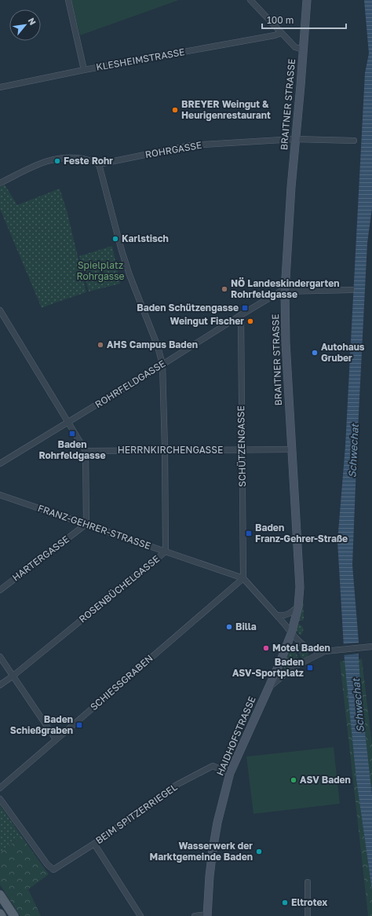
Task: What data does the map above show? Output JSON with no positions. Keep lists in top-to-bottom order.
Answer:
{
  "streets": {
    "main road": ["BRAITNER STRASSE", "HAIDHOFSTRASSE"],
    "street": [
      "KLESHEIMSTRASSE",
      "ROHRGASSE",
      "ROHRFELDGASSE",
      "SCHÜTZENGASSE",
      "HERRNKIRCHENGASSE",
      "FRANZ-GEHRER-STRASSE",
      "HARTERGASSE",
      "ROSENBÜCHELGASSE",
      "SCHIESSGRABEN",
      "BEIM SPITZERRIEGEL"
    ]
  },
  "crossings": [
    ["BRAITNER STRASSE", "ROHRGASSE"],
    ["BRAITNER STRASSE", "ROHRFELDGASSE"],
    ["BRAITNER STRASSE", "HERRNKIRCHENGASSE"],
    ["BRAITNER STRASSE", "HAIDHOFSTRASSE"],
    ["ROHRGASSE", "ROSENBÜCHELGASSE"],
    ["ROHRFELDGASSE", "SCHÜTZENGASSE"],
    ["ROHRFELDGASSE", "ROSENBÜCHELGASSE"],
    ["SCHÜTZENGASSE", "HERRNKIRCHENGASSE"],
    ["SCHÜTZENGASSE", "FRANZ-GEHRER-STRASSE"],
    ["SCHÜTZENGASSE", "SCHIESSGRABEN"],
    ["HERRNKIRCHENGASSE", "ROSENBÜCHELGASSE"],
    ["FRANZ-GEHRER-STRASSE", "HARTERGASSE"],
    ["FRANZ-GEHRER-STRASSE", "ROSENBÜCHELGASSE"],
    ["FRANZ-GEHRER-STRASSE", "SCHIESSGRABEN"],
    ["HAIDHOFSTRASSE", "BEIM SPITZERRIEGEL"]
  ],
  "water": ["Schwechat"],
  "parks": ["Spielplatz Rohrgasse"],
  "places": {
    "other": [
      "BREYER Weingut & Heurigenrestaurant",
      "Feste Rohr",
      "Karlstisch",
      "NÖ Landeskindergarten Rohrfeldgasse",
      "Weingut Fischer",
      "AHS Campus Baden",
      "Autohaus Gruber",
      "Billa",
      "Motel Baden",
      "ASV Baden",
      "Wasserwerk der Marktgemeinde Baden",
      "Eltrotex"
    ],
    "transit": [
      "Baden Schützengasse",
      "Baden Rohrfeldgasse",
      "Baden Franz-Gehrer-Straße",
      "Baden ASV-Sportplatz",
      "Baden Schießgraben"
    ]
  },
  "scale_bar": "100 m",
  "north": "top right"
}
